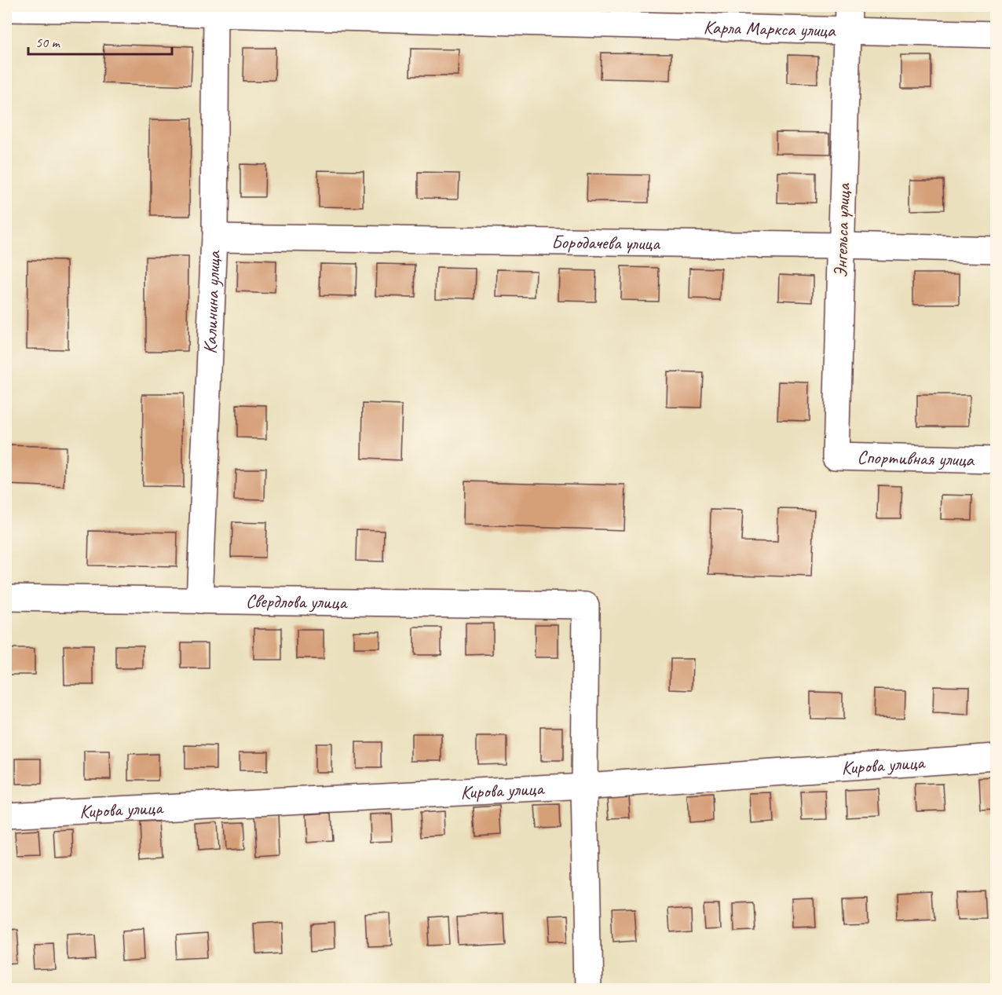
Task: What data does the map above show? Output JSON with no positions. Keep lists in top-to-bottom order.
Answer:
{
  "streets": {
    "street": [
      "Карла Маркса улица",
      "Энгельса улица",
      "Бородачева улица",
      "Калинина улица",
      "Спортивная улица",
      "Свердлова улица",
      "Кирова улица"
    ]
  },
  "crossings": [
    ["Карла Маркса улица", "Энгельса улица"],
    ["Карла Маркса улица", "Калинина улица"],
    ["Энгельса улица", "Бородачева улица"],
    ["Энгельса улица", "Спортивная улица"],
    ["Бородачева улица", "Калинина улица"],
    ["Калинина улица", "Свердлова улица"],
    ["Свердлова улица", "Кирова улица"]
  ],
  "scale_bar": "50 m"
}
